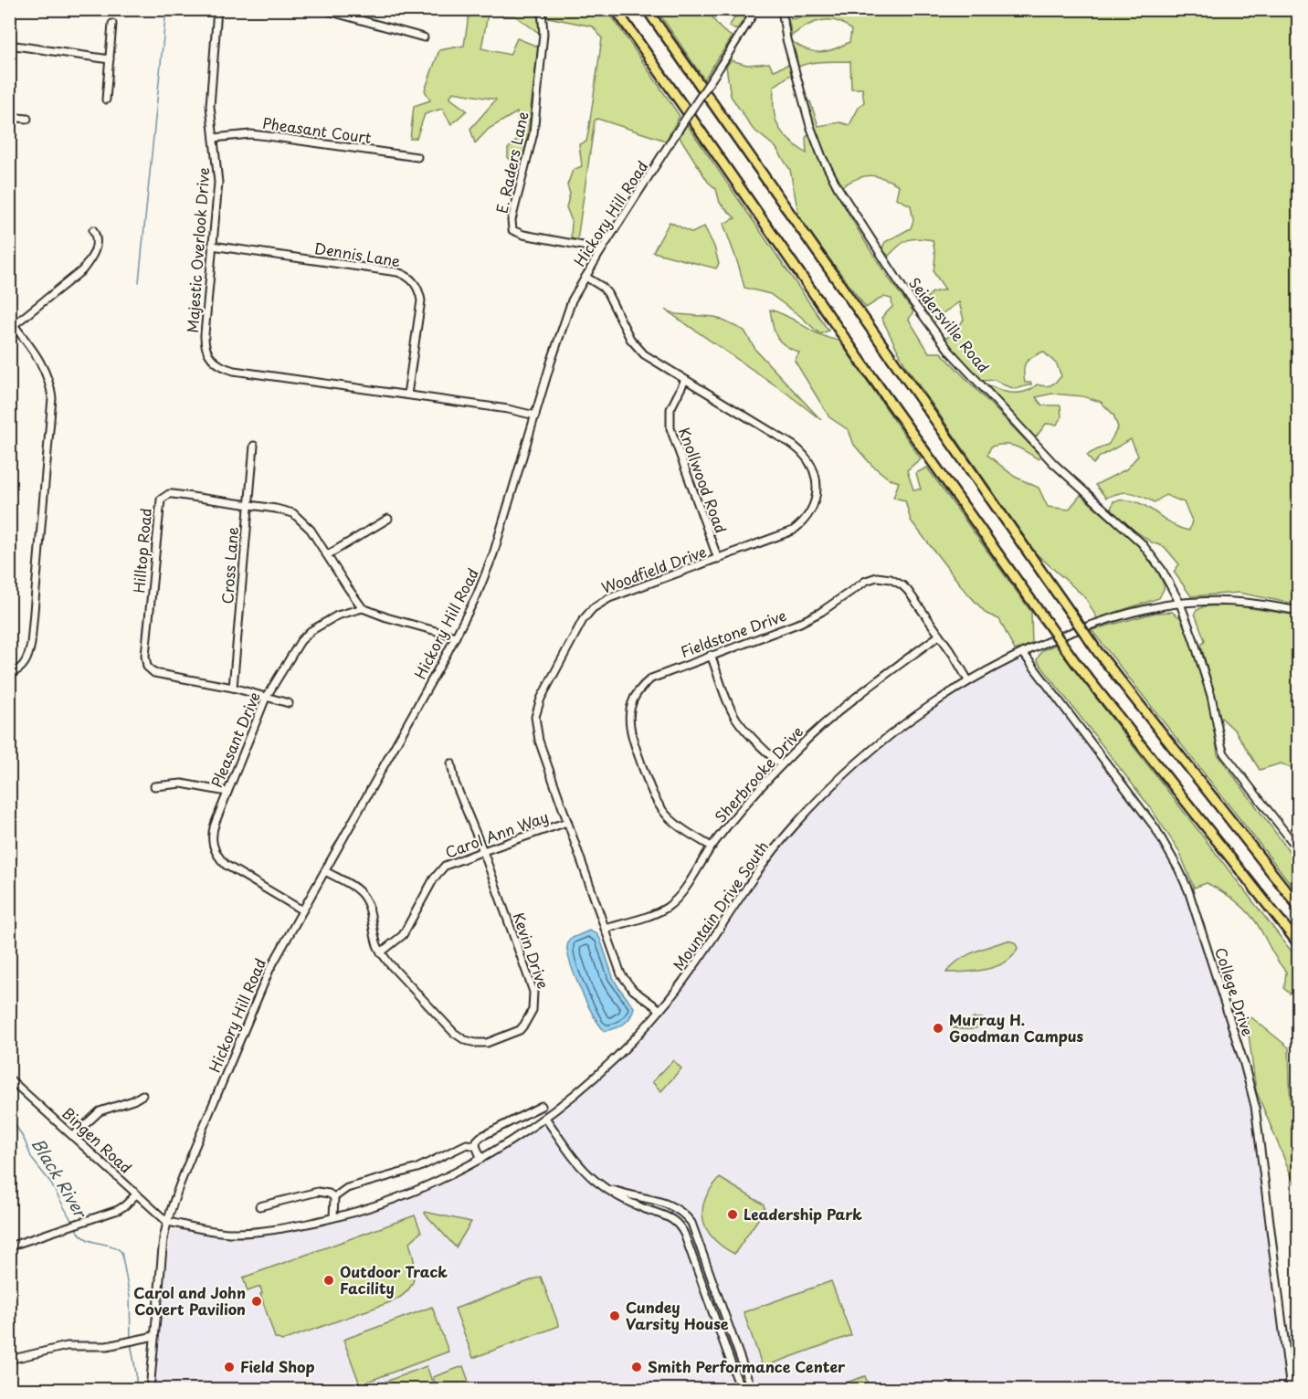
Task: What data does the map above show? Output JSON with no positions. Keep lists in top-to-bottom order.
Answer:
{
  "streets": {
    "street": [
      "Pheasant Court",
      "E. Raders Lane",
      "Hickory Hill Road",
      "Majestic Overlook Drive",
      "Dennis Lane",
      "Seidersville Road",
      "Knollwood Road",
      "Hilltop Road",
      "Cross Lane",
      "Woodfield Drive",
      "Fieldstone Drive",
      "Pleasant Drive",
      "Sherbrooke Drive",
      "Carol Ann Way",
      "Mountain Drive South",
      "Kevin Drive",
      "College Drive",
      "Bingen Road"
    ]
  },
  "crossings": [
    ["Pheasant Court", "Majestic Overlook Drive"],
    ["E. Raders Lane", "Hickory Hill Road"],
    ["Hickory Hill Road", "Majestic Overlook Drive"],
    ["Hickory Hill Road", "Woodfield Drive"],
    ["Hickory Hill Road", "Pleasant Drive"],
    ["Hickory Hill Road", "Mountain Drive South"],
    ["Hickory Hill Road", "Kevin Drive"],
    ["Hickory Hill Road", "Bingen Road"],
    ["Majestic Overlook Drive", "Dennis Lane"],
    ["Seidersville Road", "Mountain Drive South"],
    ["Knollwood Road", "Woodfield Drive"],
    ["Hilltop Road", "Cross Lane"],
    ["Hilltop Road", "Pleasant Drive"],
    ["Woodfield Drive", "Sherbrooke Drive"],
    ["Woodfield Drive", "Carol Ann Way"],
    ["Woodfield Drive", "Mountain Drive South"],
    ["Fieldstone Drive", "Sherbrooke Drive"],
    ["Fieldstone Drive", "Mountain Drive South"],
    ["Carol Ann Way", "Kevin Drive"],
    ["Mountain Drive South", "College Drive"],
    ["Mountain Drive South", "Bingen Road"]
  ],
  "water": ["Black River"],
  "places": [
    "Murray H. Goodman Campus",
    "Leadership Park",
    "Outdoor Track Facility",
    "Carol and John Covert Pavilion",
    "Cundey Varsity House",
    "Field Shop",
    "Smith Performance Center"
  ]
}
